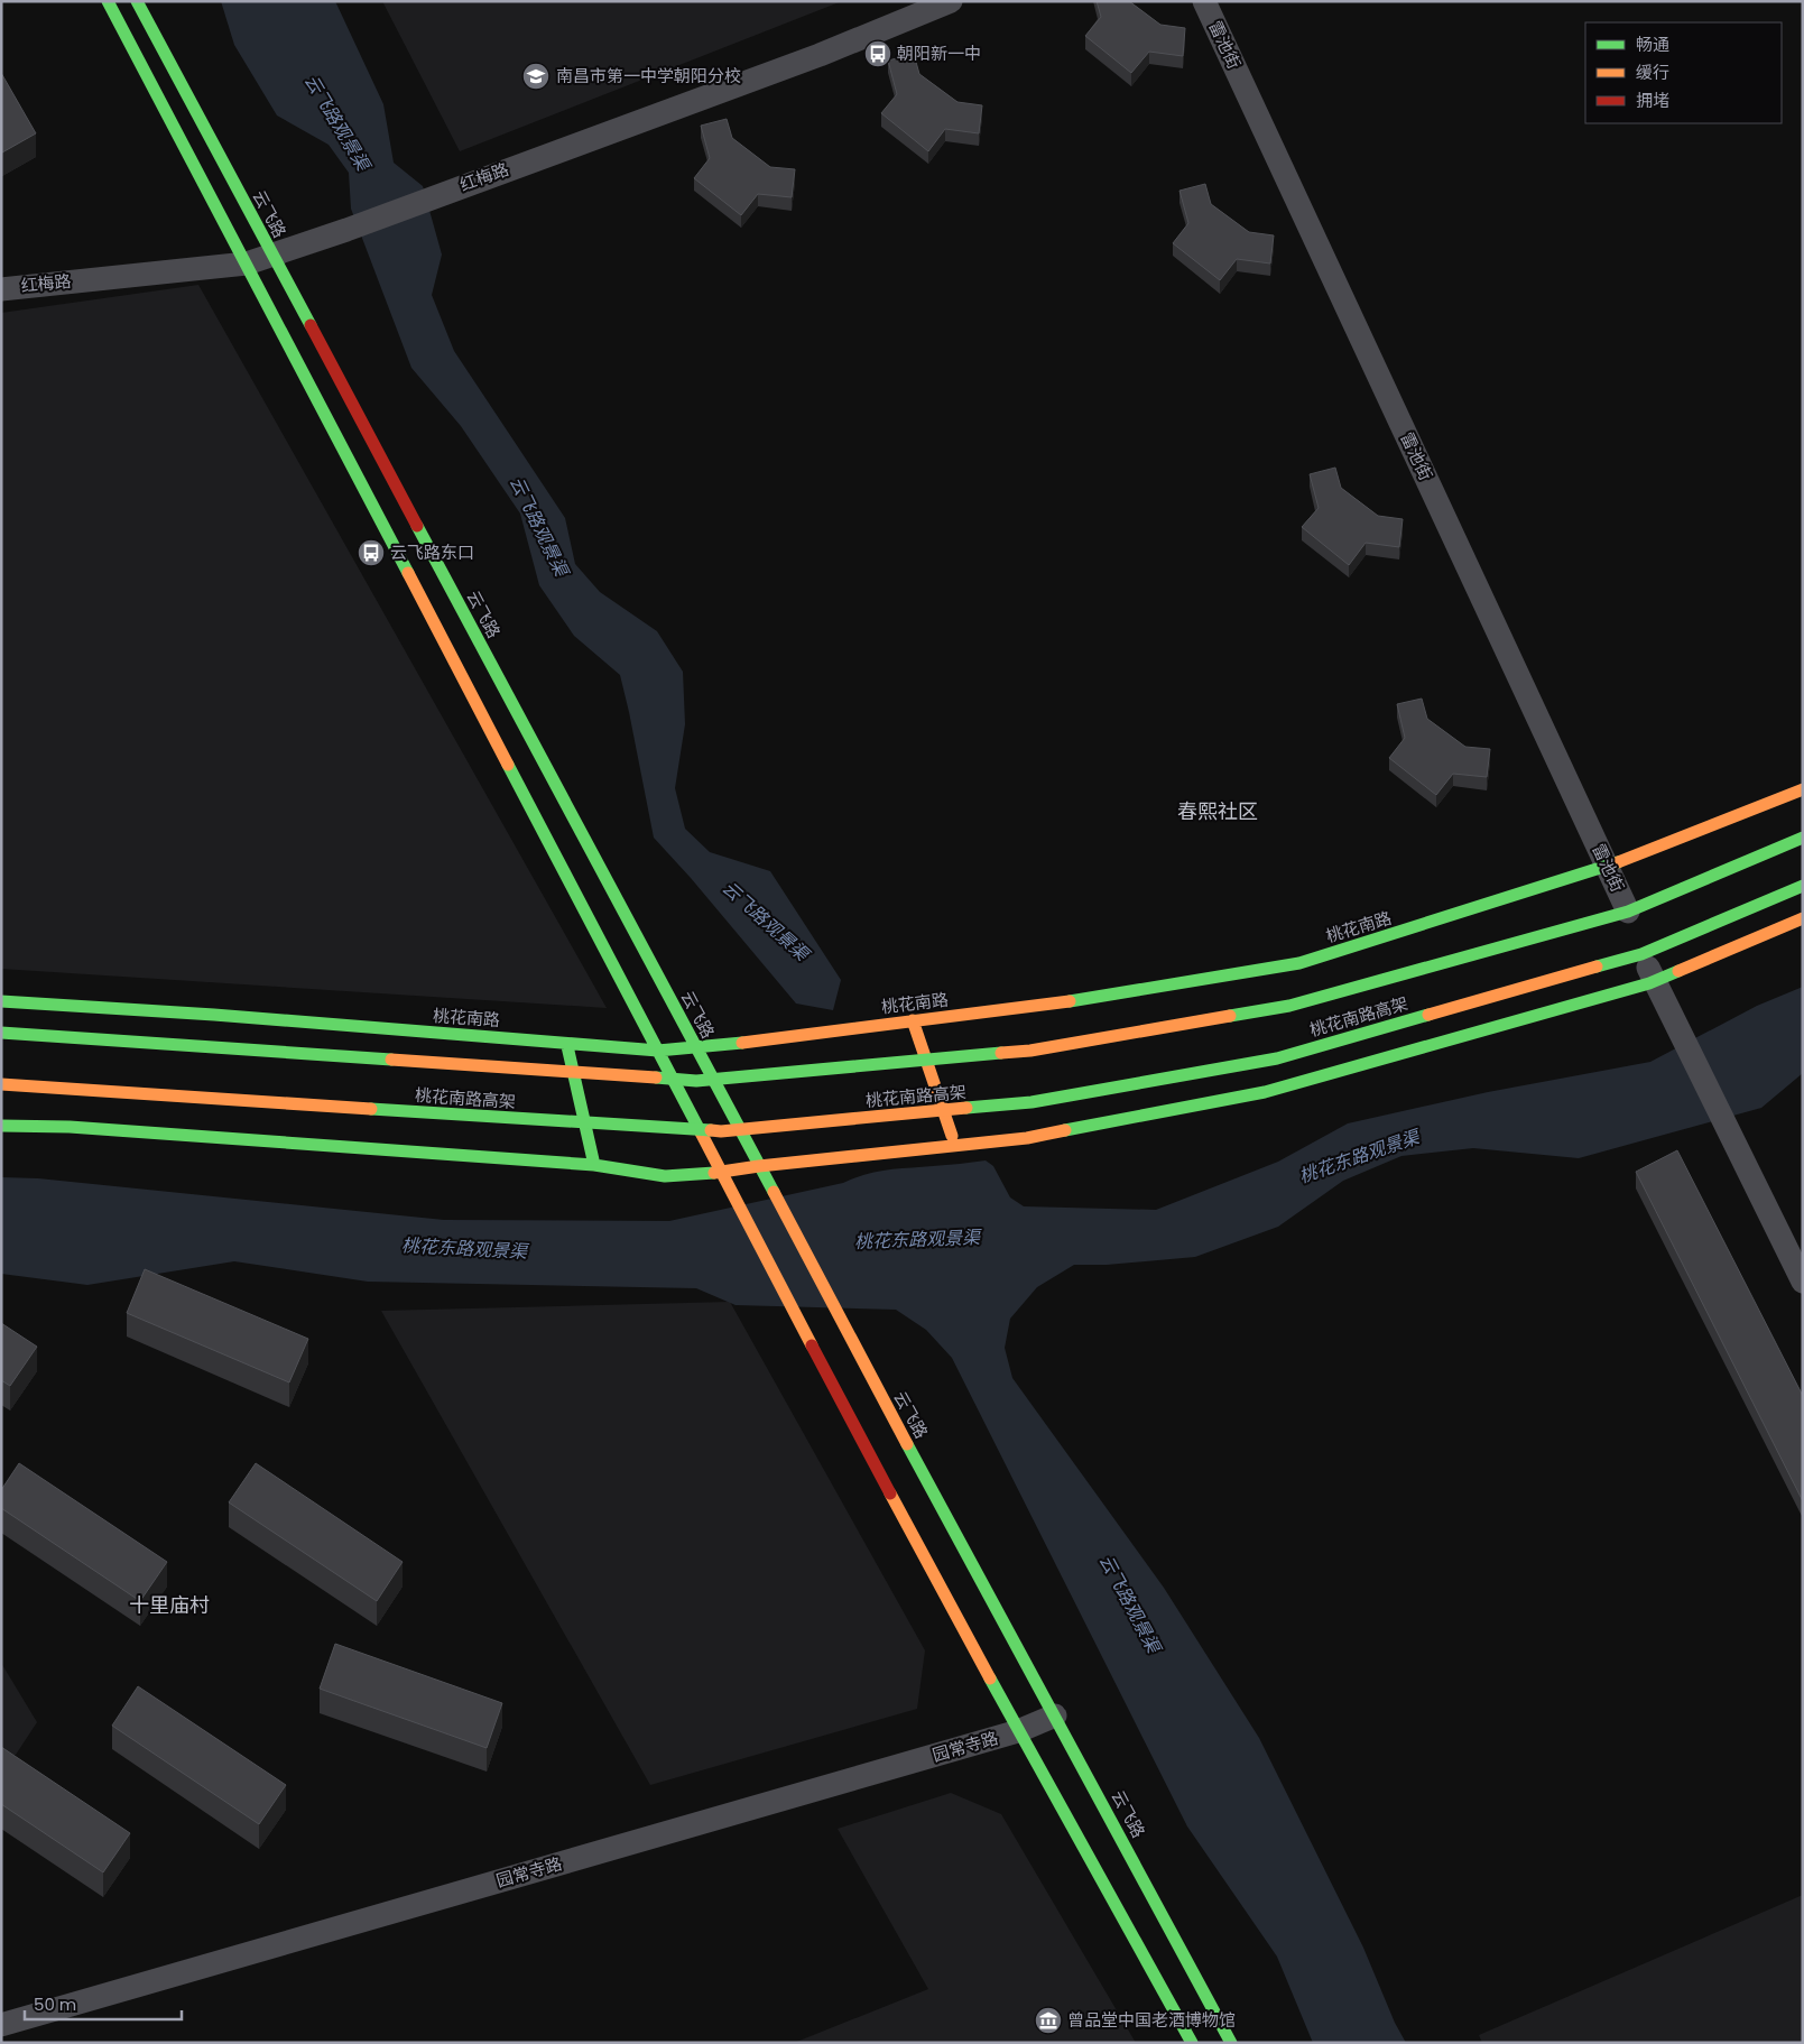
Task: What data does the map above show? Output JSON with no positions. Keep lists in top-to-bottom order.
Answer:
{
  "streets": {
    "main road": ["云飞路", "桃花南路", "桃花南路高架"],
    "street": ["雷池街", "红梅路", "园常寺路"]
  },
  "crossings": [
    ["雷池街", "桃花南路"],
    ["雷池街", "桃花南路高架"],
    ["红梅路", "云飞路"],
    ["云飞路", "桃花南路"],
    ["云飞路", "园常寺路"]
  ],
  "districts": ["春熙社区", "十里庙村"],
  "water": ["云飞路观景渠", "桃花东路观景渠"],
  "places": {
    "bus stop": ["朝阳新一中", "云飞路东口"],
    "school or university": ["南昌市第一中学朝阳分校"],
    "museum": ["曾品堂中国老酒博物馆"]
  },
  "legend": ["畅通", "缓行", "拥堵"],
  "scale_bar": "50 m"
}
